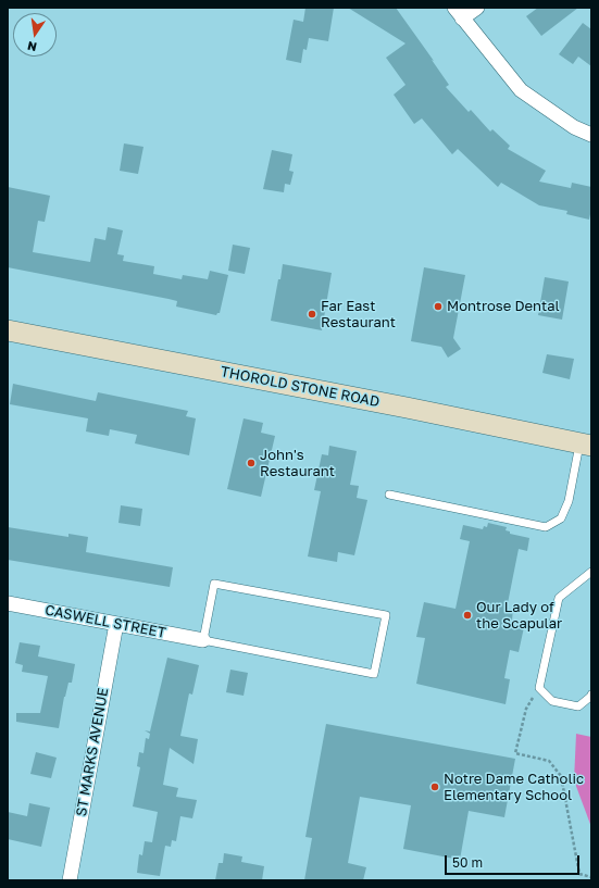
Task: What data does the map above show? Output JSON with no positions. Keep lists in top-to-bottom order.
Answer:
{
  "streets": {
    "main road": ["THOROLD STONE ROAD"],
    "street": ["CASWELL STREET", "ST MARKS AVENUE"]
  },
  "crossings": [
    ["CASWELL STREET", "ST MARKS AVENUE"]
  ],
  "places": [
    "Montrose Dental",
    "Far East Restaurant",
    "John's Restaurant",
    "Our Lady of the Scapular",
    "Notre Dame Catholic Elementary School"
  ],
  "scale_bar": "50 m",
  "north": "bottom"
}
